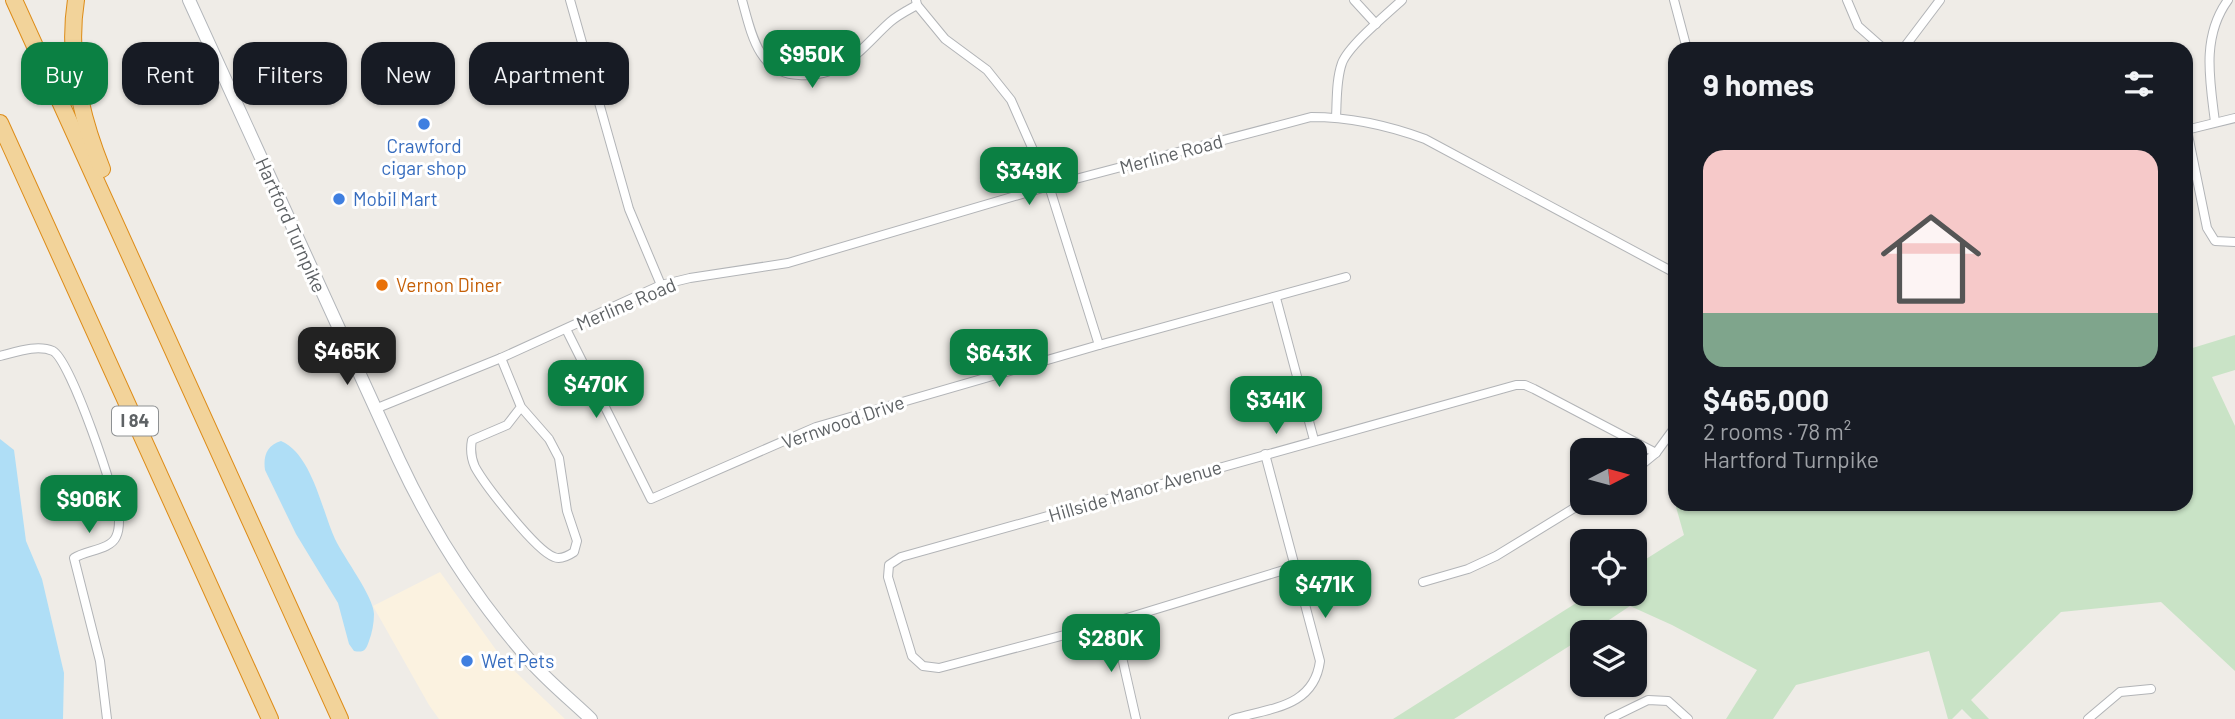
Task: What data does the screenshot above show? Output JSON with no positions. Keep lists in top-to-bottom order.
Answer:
{
  "streets": {
    "highway": ["I 84"],
    "main road": ["Hartford Turnpike"],
    "street": ["Merline Road", "Vernwood Drive", "Hillside Manor Avenue"]
  },
  "crossings": [
    ["Merline Road", "Hartford Turnpike"],
    ["Merline Road", "Vernwood Drive"]
  ],
  "places": [
    "Crawford cigar shop",
    "Mobil Mart",
    "Vernon Diner",
    "Wet Pets"
  ],
  "north": "right",
  "page": {
    "price": [
      "$950K",
      "$349K",
      "$465K",
      "$643K",
      "$470K",
      "$341K",
      "$906K",
      "$471K",
      "$280K"
    ],
    "chip": [
      "Buy",
      "Rent",
      "Filters",
      "New",
      "Apartment"
    ],
    "heading": "9 homes",
    "list": [
      {
        "name": "$465,000",
        "note": "2 rooms · 78 m² · Hartford Turnpike"
      }
    ]
  }
}
